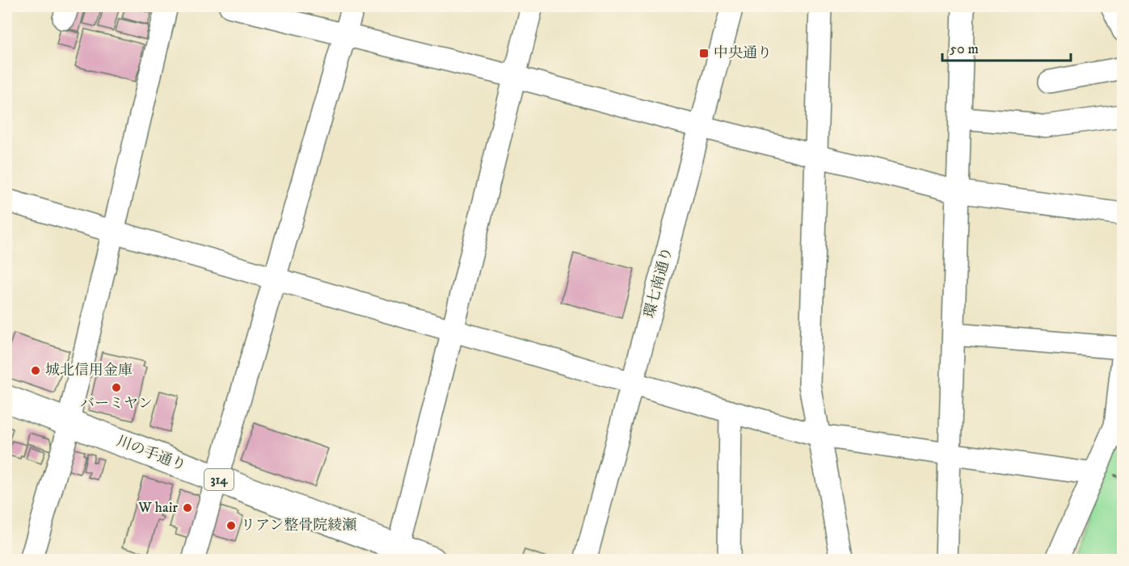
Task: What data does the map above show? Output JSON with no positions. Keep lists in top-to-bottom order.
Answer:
{
  "streets": {
    "main road": ["川の手通り", "314"],
    "street": ["環七南通り"]
  },
  "places": {
    "transit": ["中央通り"],
    "other": [
      "城北信用金庫",
      "バーミヤン",
      "W hair",
      "リアン整骨院綾瀬"
    ]
  },
  "scale_bar": "50 m"
}
